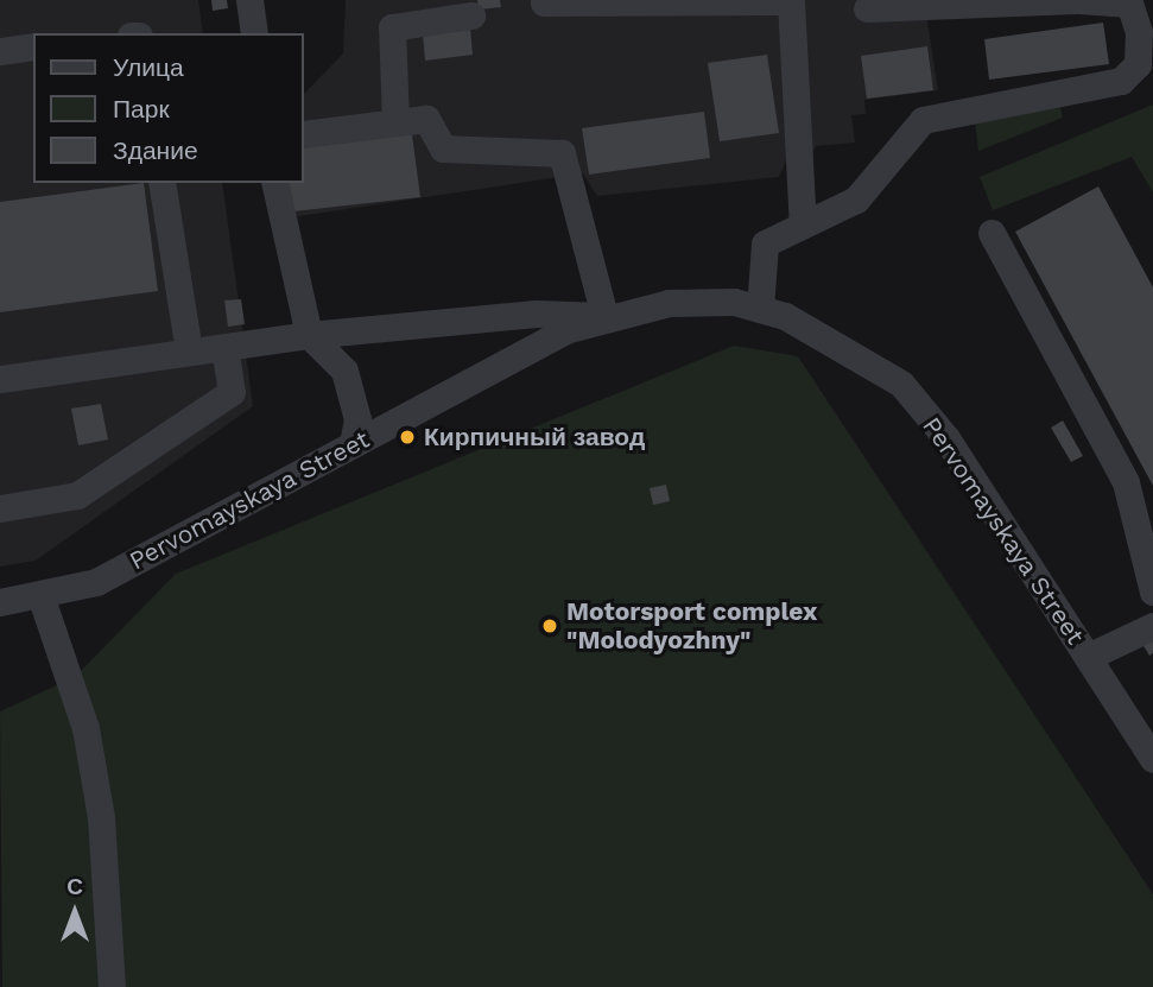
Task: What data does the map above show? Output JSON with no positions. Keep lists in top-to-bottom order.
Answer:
{
  "streets": {
    "street": ["Pervomayskaya Street"]
  },
  "places": ["Кирпичный завод", "Motorsport complex \"Molodyozhny\""],
  "legend": ["Улица", "Парк", "Здание"],
  "north": "top"
}
